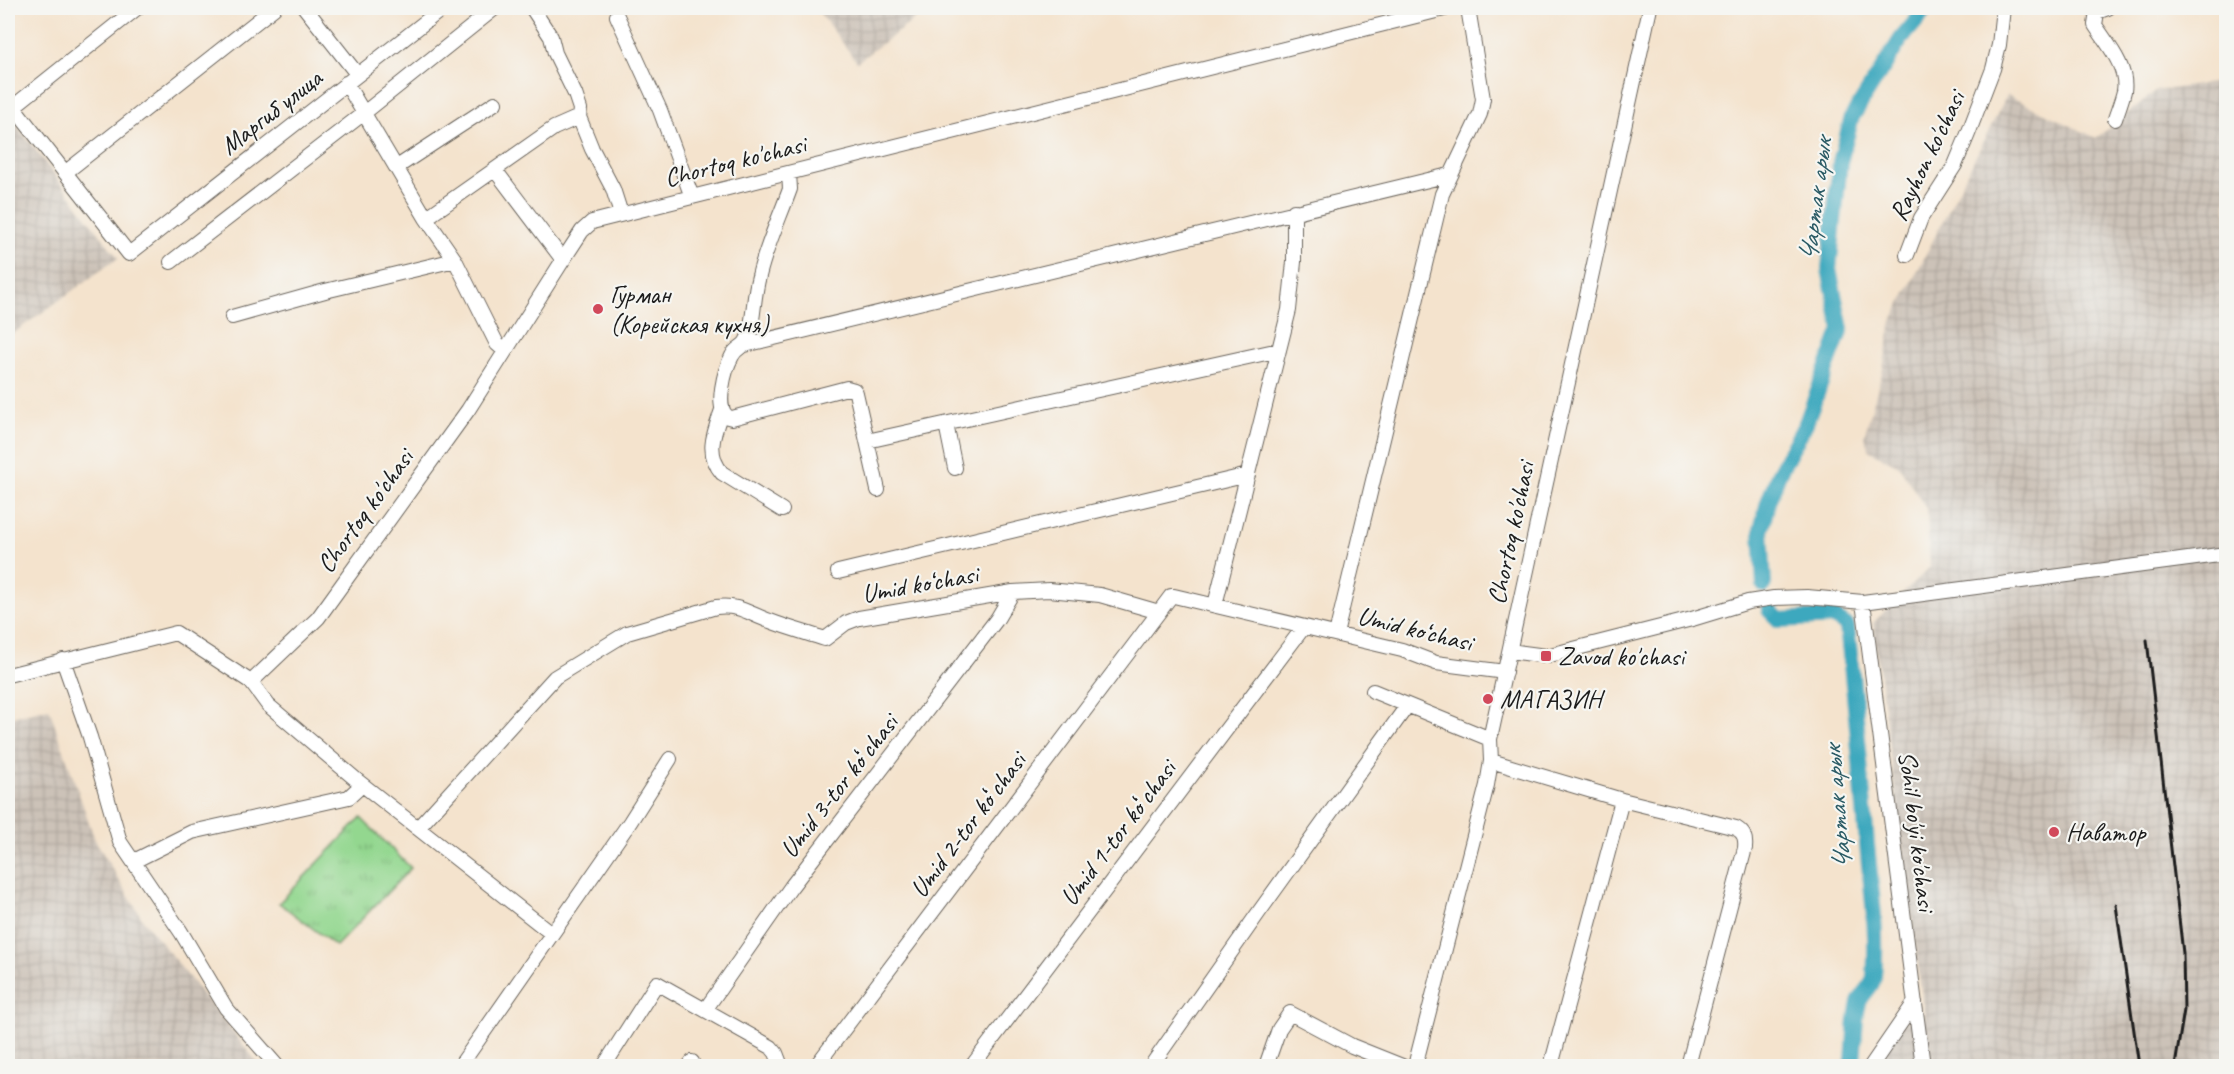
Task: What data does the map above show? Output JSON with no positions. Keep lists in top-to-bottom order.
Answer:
{
  "streets": {
    "street": [
      "Маргиб улица",
      "Rayhon ko'chasi",
      "Chortoq ko'chasi",
      "Umid ko‘chasi",
      "Umid 3-tor koʻchasi",
      "Umid 2-tor koʻchasi",
      "Sohil bo'yi ko'chasi",
      "Umid 1-tor koʻchasi"
    ]
  },
  "crossings": [
    ["Chortoq ko'chasi", "Umid ko‘chasi"],
    ["Umid ko‘chasi", "Umid 3-tor koʻchasi"],
    ["Umid ko‘chasi", "Umid 2-tor koʻchasi"],
    ["Umid ko‘chasi", "Umid 1-tor koʻchasi"]
  ],
  "water": ["Чартак арык"],
  "places": {
    "other": ["Гурман (Корейская кухня)", "МАГАЗИН", "Наватор"],
    "transit": ["Zavod ko'chasi"]
  }
}
